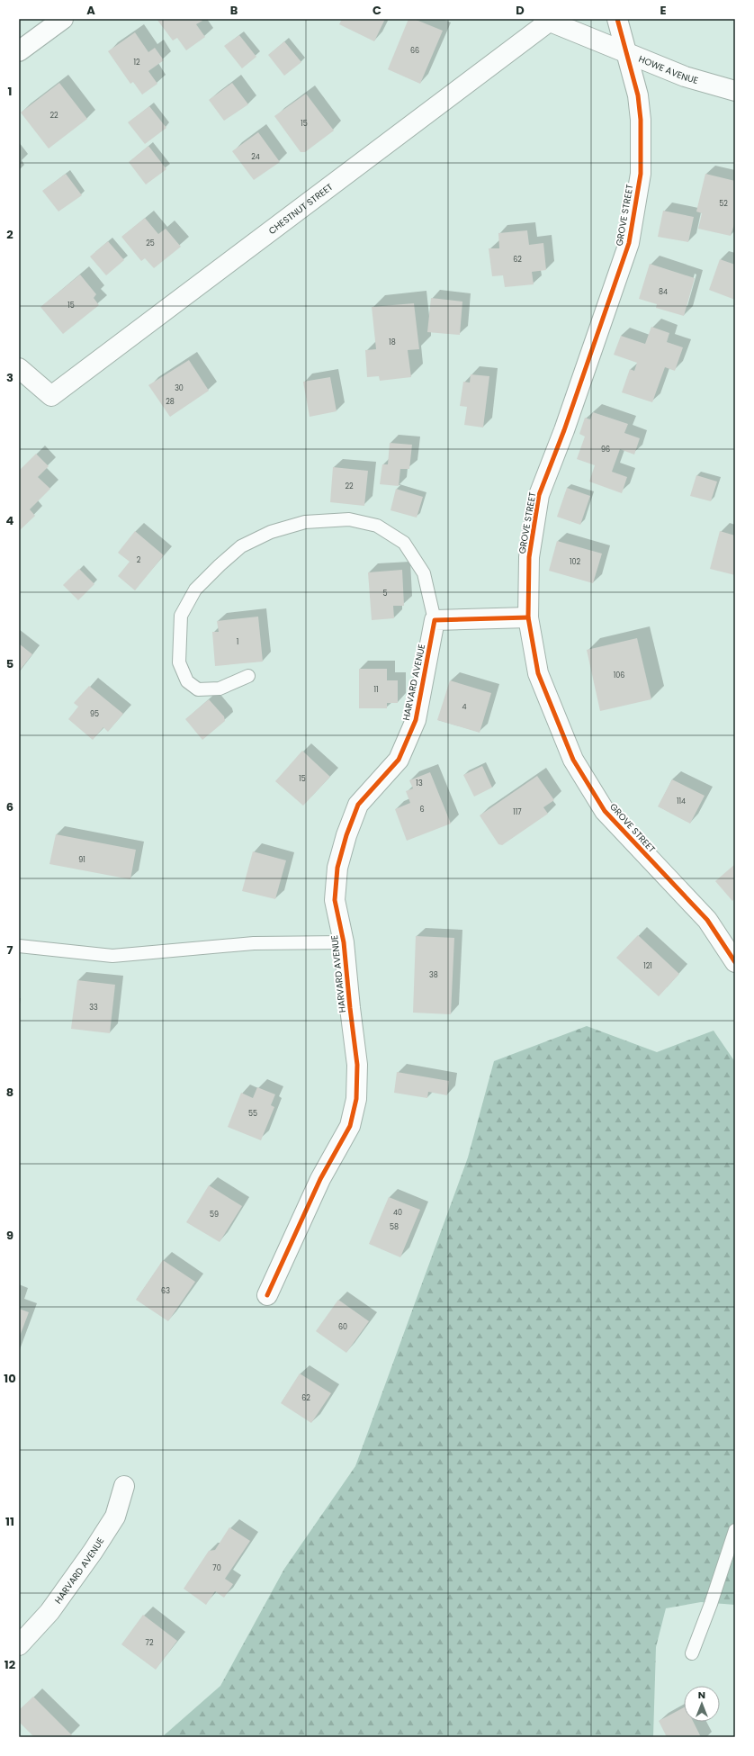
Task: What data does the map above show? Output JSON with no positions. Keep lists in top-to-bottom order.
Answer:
{
  "streets": {
    "street": [
      "HOWE AVENUE",
      "CHESTNUT STREET",
      "GROVE STREET",
      "HARVARD AVENUE"
    ]
  },
  "crossings": [
    ["HOWE AVENUE", "CHESTNUT STREET"],
    ["HOWE AVENUE", "GROVE STREET"]
  ],
  "house_numbers": [
    "66",
    "12",
    "22",
    "15",
    "24",
    "52",
    "25",
    "62",
    "84",
    "15",
    "18",
    "30",
    "28",
    "96",
    "22",
    "2",
    "102",
    "5",
    "1",
    "106",
    "11",
    "4",
    "95",
    "15",
    "13",
    "114",
    "6",
    "117",
    "91",
    "121",
    "38",
    "33",
    "55",
    "40",
    "59",
    "58",
    "63",
    "60",
    "62",
    "70",
    "72"
  ],
  "north": "top",
  "grid": {
    "columns": [
      "A",
      "B",
      "C",
      "D",
      "E"
    ],
    "rows": [
      "1",
      "2",
      "3",
      "4",
      "5",
      "6",
      "7",
      "8",
      "9",
      "10",
      "11",
      "12"
    ]
  }
}
